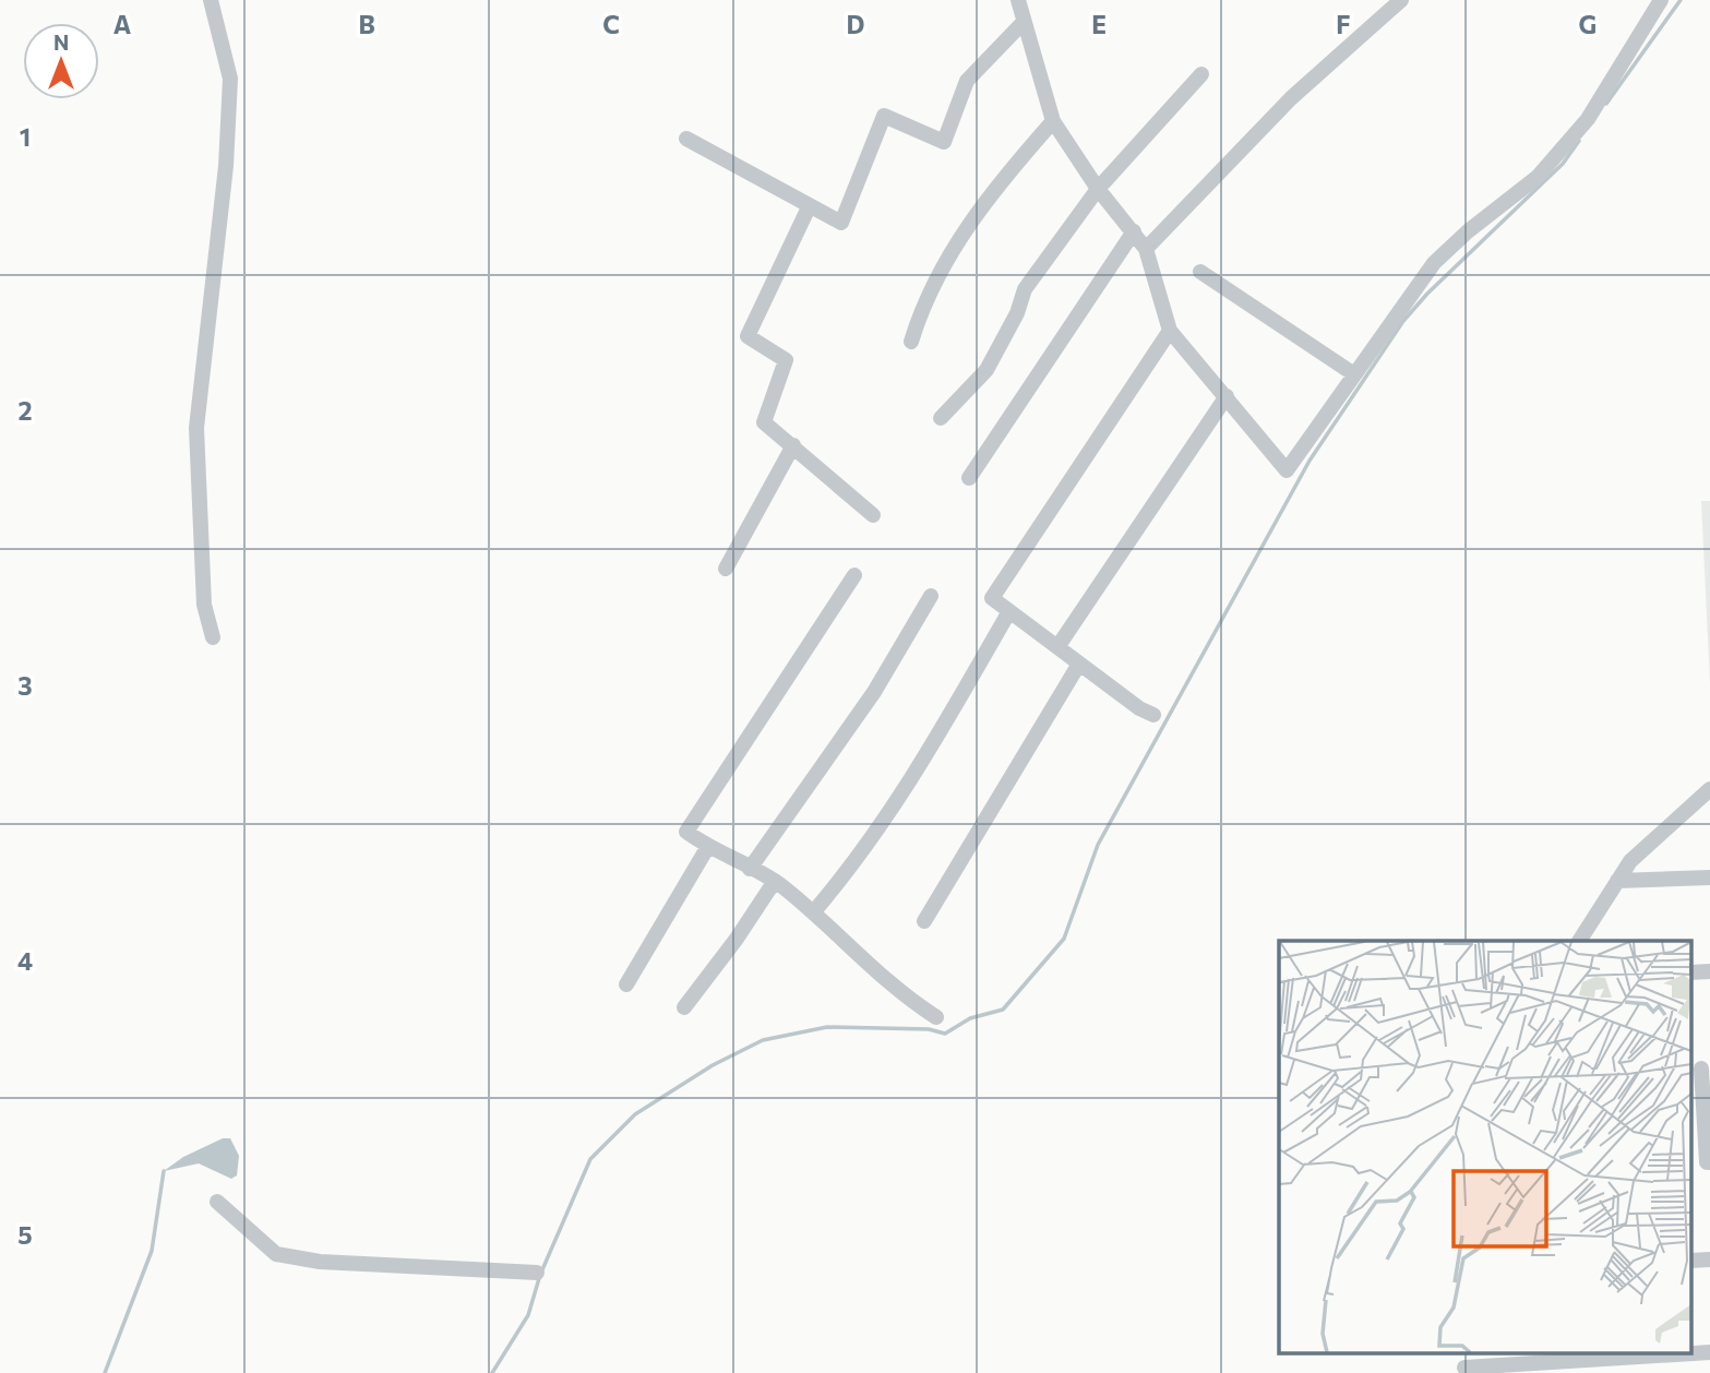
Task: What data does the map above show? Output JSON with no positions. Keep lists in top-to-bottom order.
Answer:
{
  "north": "top",
  "grid": {
    "columns": [
      "A",
      "B",
      "C",
      "D",
      "E",
      "F",
      "G"
    ],
    "rows": [
      "1",
      "2",
      "3",
      "4",
      "5"
    ]
  }
}
